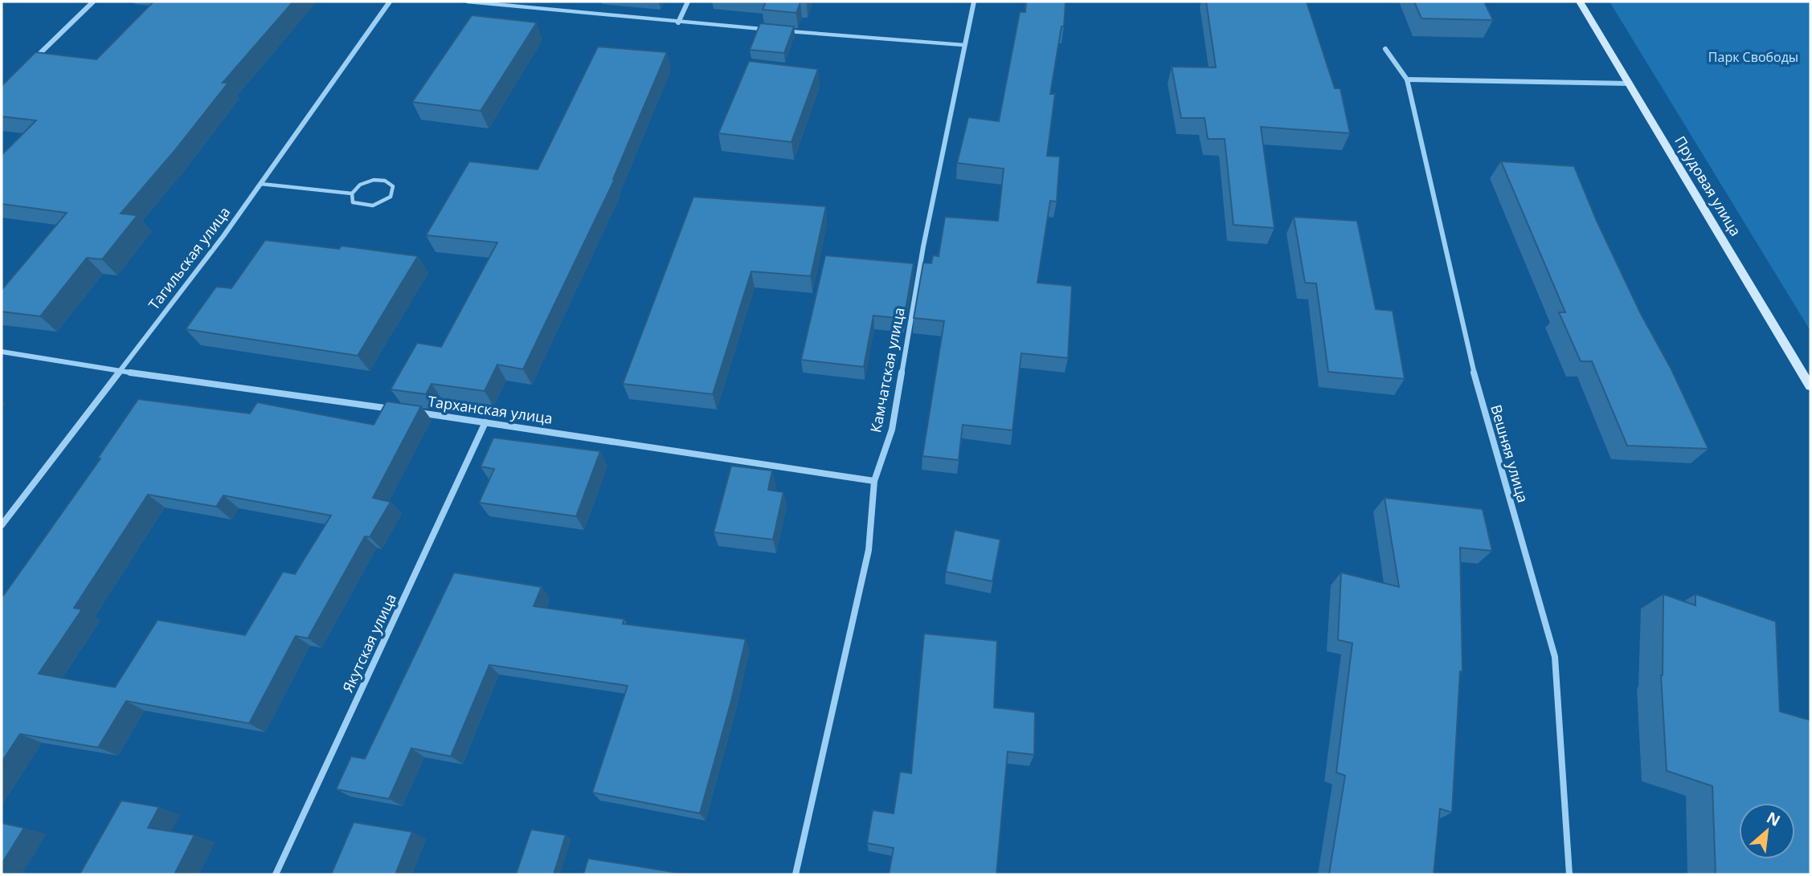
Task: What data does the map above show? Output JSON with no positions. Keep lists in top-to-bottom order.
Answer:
{
  "streets": {
    "main road": ["Прудовая улица"],
    "street": [
      "Тагильская улица",
      "Камчатская улица",
      "Тарханская улица",
      "Вешняя улица",
      "Якутская улица"
    ]
  },
  "crossings": [
    ["Камчатская улица", "Тарханская улица"],
    ["Тарханская улица", "Якутская улица"]
  ],
  "parks": ["Парк Свободы"],
  "north": "top right"
}
